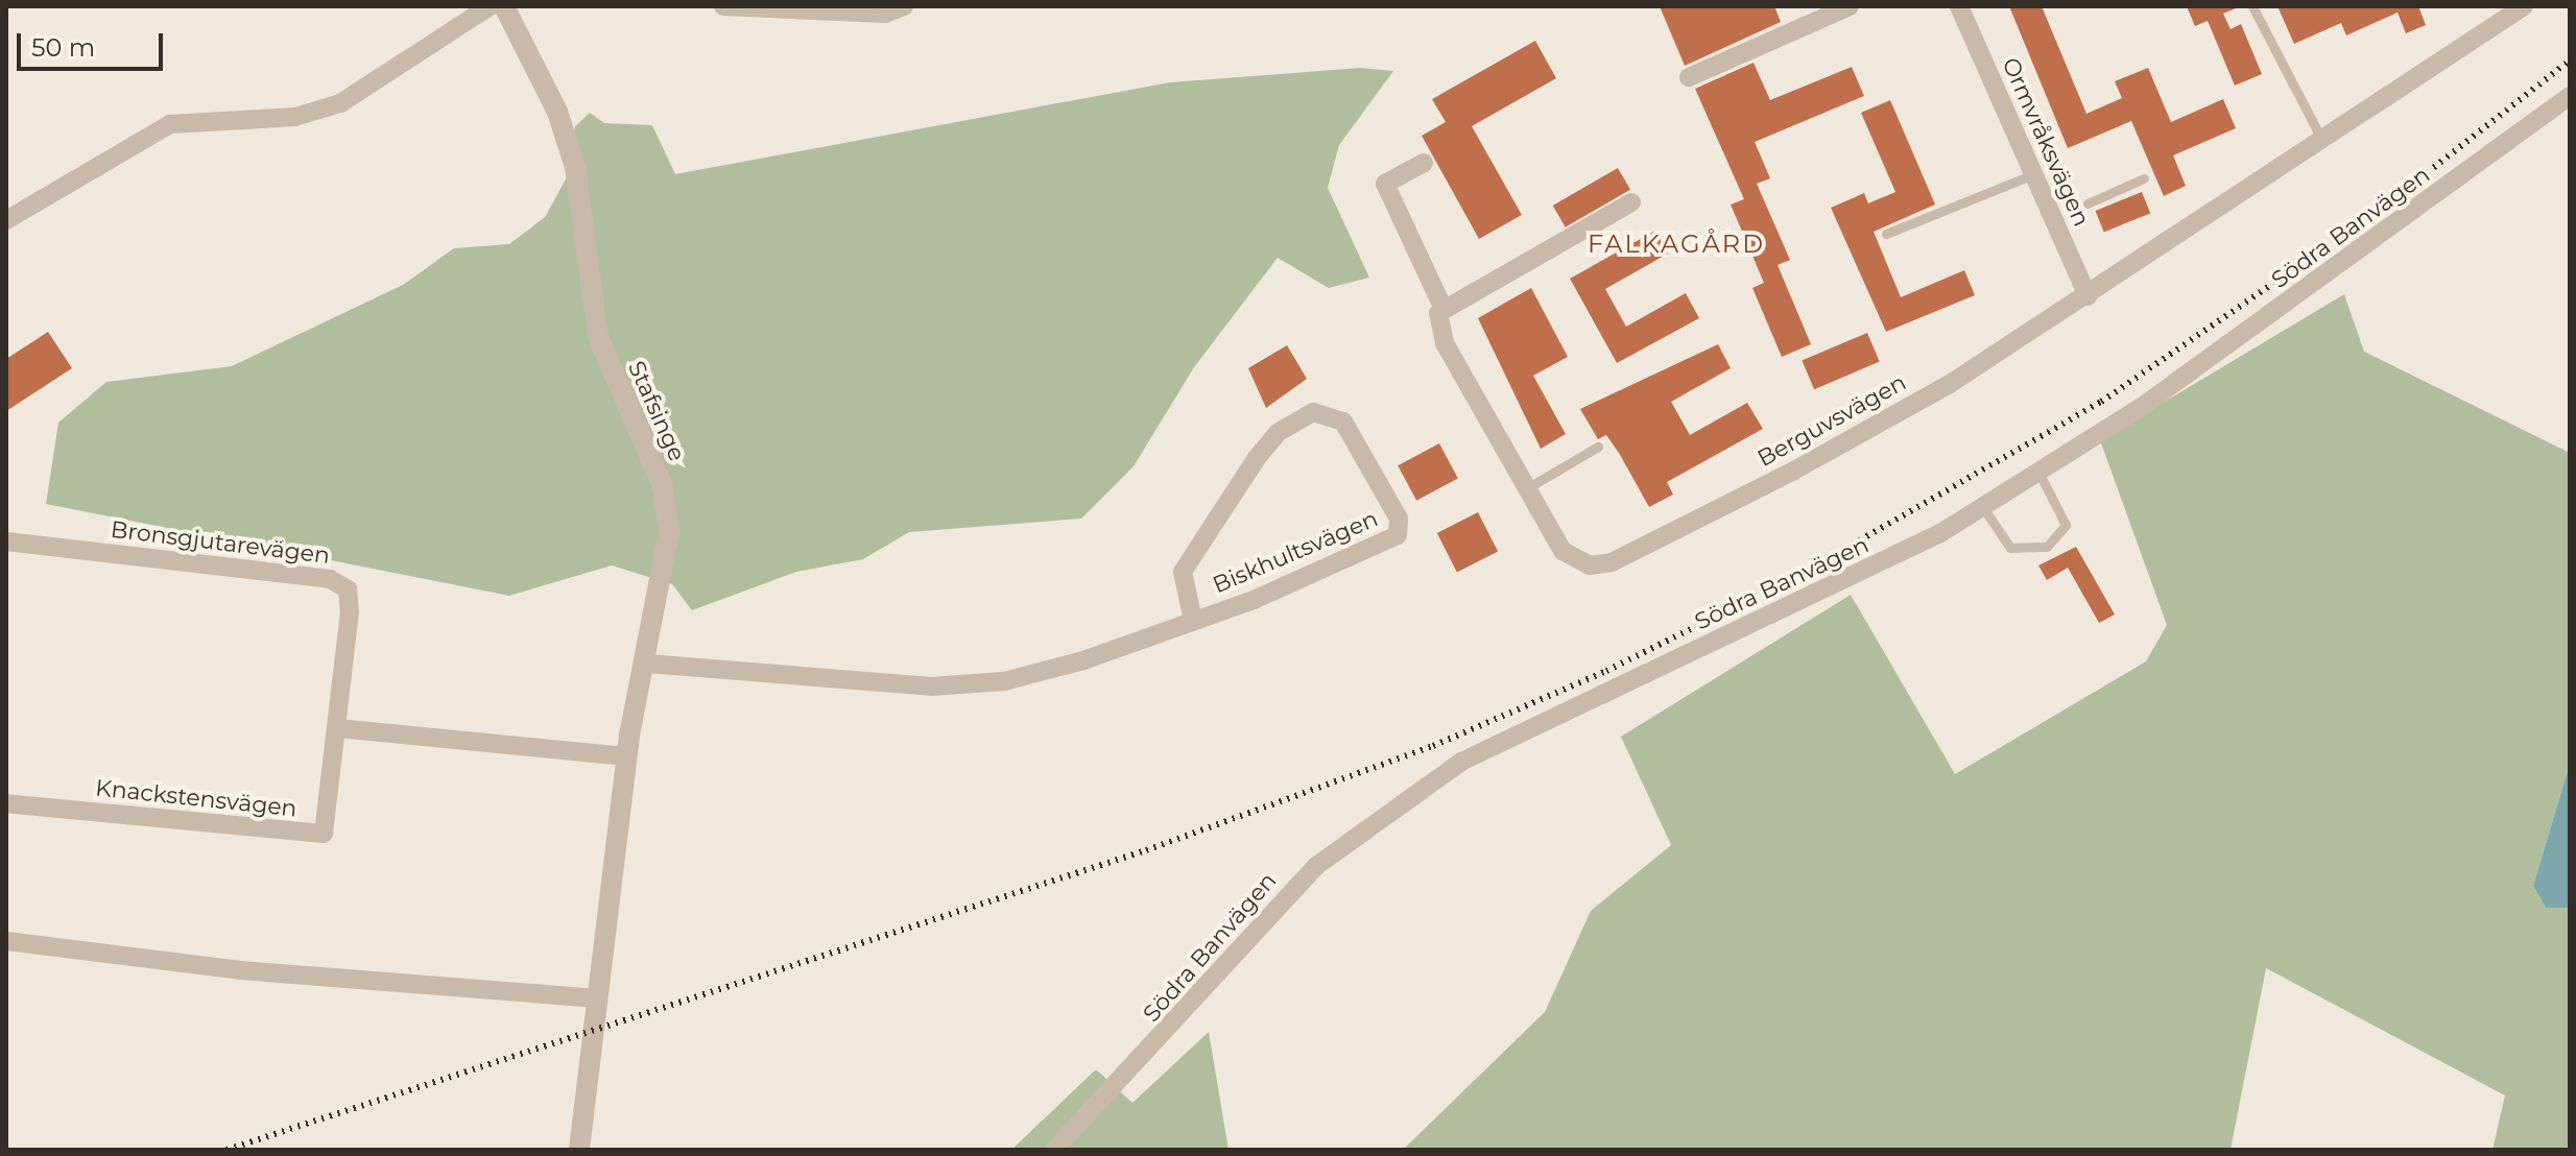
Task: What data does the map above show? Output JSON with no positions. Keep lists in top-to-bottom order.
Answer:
{
  "streets": {
    "street": [
      "Ormvråksvägen",
      "Södra Banvägen",
      "Stafsinge",
      "Berguvsvägen",
      "Bronsgjutarevägen",
      "Biskhultsvägen",
      "Knackstensvägen"
    ]
  },
  "crossings": [
    ["Ormvråksvägen", "Berguvsvägen"],
    ["Stafsinge", "Biskhultsvägen"],
    ["Bronsgjutarevägen", "Knackstensvägen"]
  ],
  "districts": ["FALKAGÅRD"],
  "scale_bar": "50 m"
}
